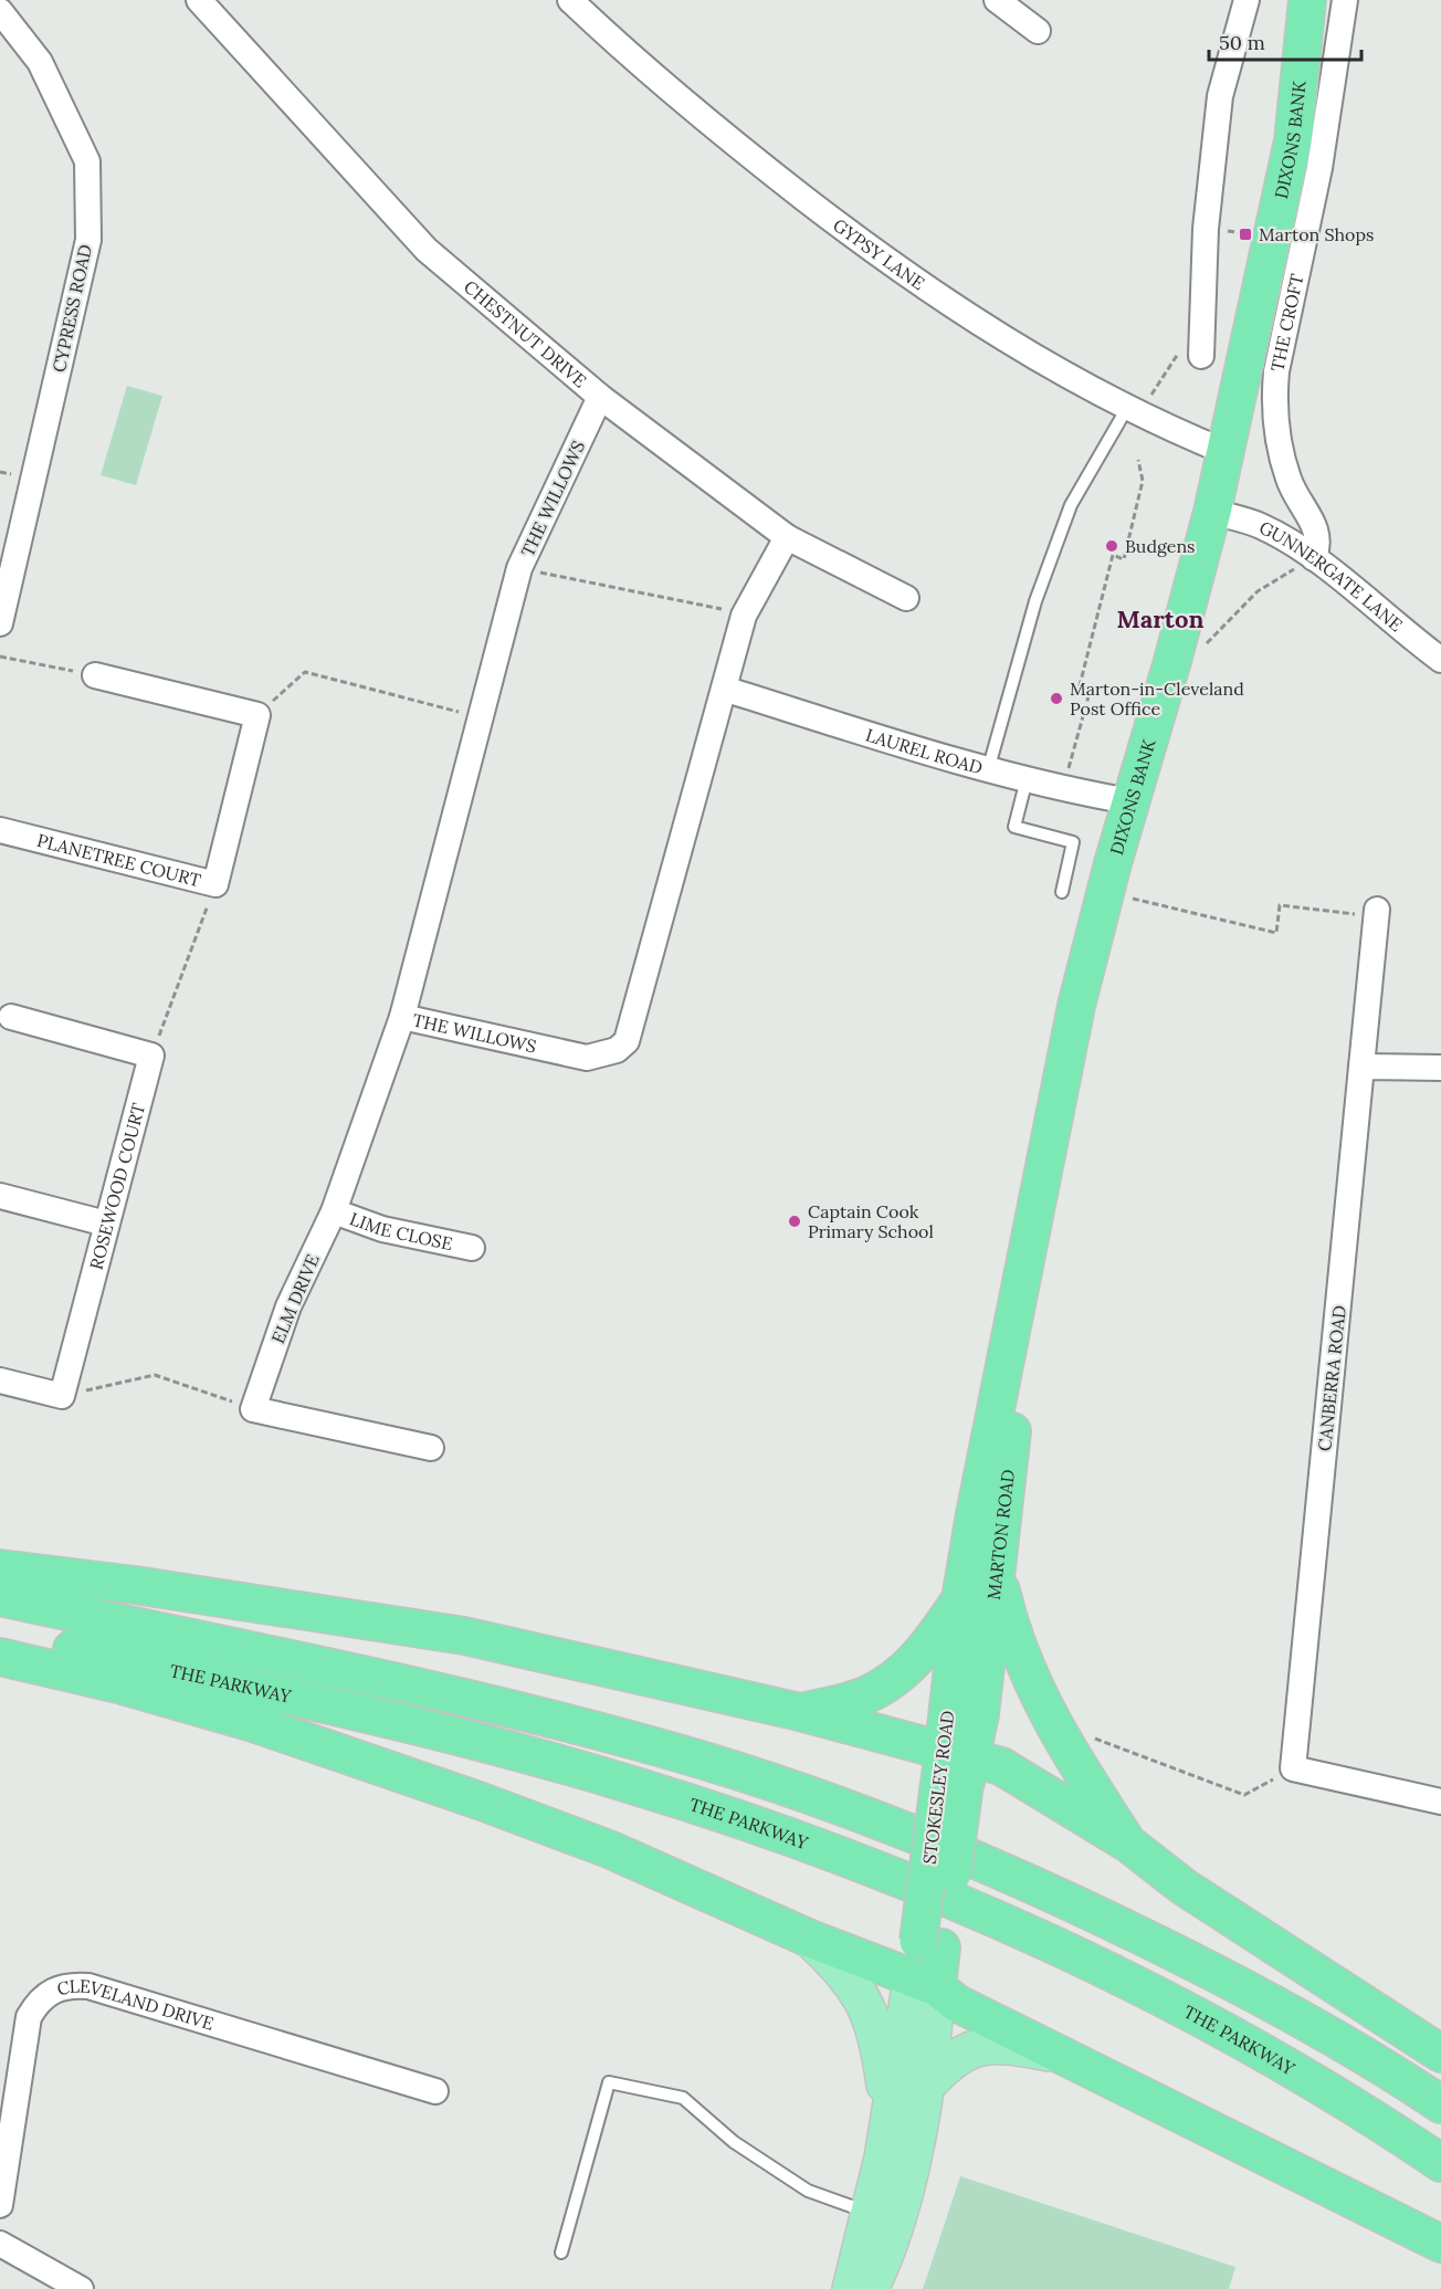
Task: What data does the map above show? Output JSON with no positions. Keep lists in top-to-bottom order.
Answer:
{
  "streets": {
    "highway": [
      "DIXONS BANK",
      "MARTON ROAD",
      "THE PARKWAY",
      "STOKESLEY ROAD"
    ],
    "street": [
      "GYPSY LANE",
      "CYPRESS ROAD",
      "THE CROFT",
      "CHESTNUT DRIVE",
      "THE WILLOWS",
      "GUNNERGATE LANE",
      "LAUREL ROAD",
      "PLANETREE COURT",
      "ROSEWOOD COURT",
      "LIME CLOSE",
      "ELM DRIVE",
      "CANBERRA ROAD",
      "CLEVELAND DRIVE"
    ]
  },
  "crossings": [
    ["DIXONS BANK", "GYPSY LANE"],
    ["DIXONS BANK", "GUNNERGATE LANE"],
    ["DIXONS BANK", "LAUREL ROAD"],
    ["DIXONS BANK", "MARTON ROAD"],
    ["THE CROFT", "GUNNERGATE LANE"],
    ["CHESTNUT DRIVE", "THE WILLOWS"],
    ["THE WILLOWS", "LAUREL ROAD"],
    ["THE WILLOWS", "ELM DRIVE"],
    ["LIME CLOSE", "ELM DRIVE"],
    ["MARTON ROAD", "STOKESLEY ROAD"]
  ],
  "districts": ["Marton"],
  "places": {
    "transit": ["Marton Shops"],
    "other": ["Budgens", "Marton-in-Cleveland Post Office", "Captain Cook Primary School"]
  },
  "scale_bar": "50 m"
}
